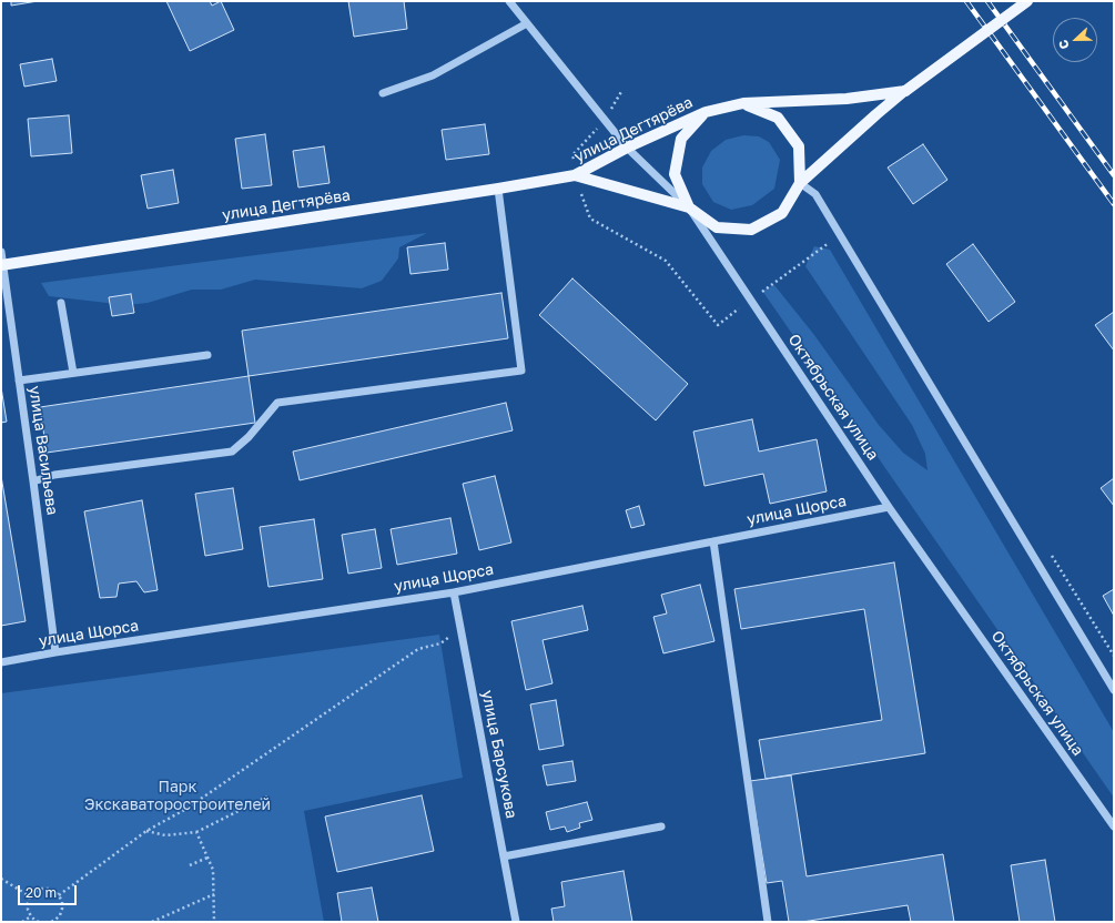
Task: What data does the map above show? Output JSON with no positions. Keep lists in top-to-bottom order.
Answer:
{
  "streets": {
    "main road": ["улица Дегтярёва"],
    "street": [
      "Октябрьская улица",
      "улица Васильева",
      "улица Щорса",
      "улица Барсукова"
    ]
  },
  "crossings": [
    ["улица Дегтярёва", "Октябрьская улица"],
    ["улица Дегтярёва", "улица Васильева"],
    ["Октябрьская улица", "улица Щорса"],
    ["улица Васильева", "улица Щорса"],
    ["улица Щорса", "улица Барсукова"]
  ],
  "parks": ["Парк Экскаваторостроителей"],
  "scale_bar": "20 m",
  "north": "left"
}
